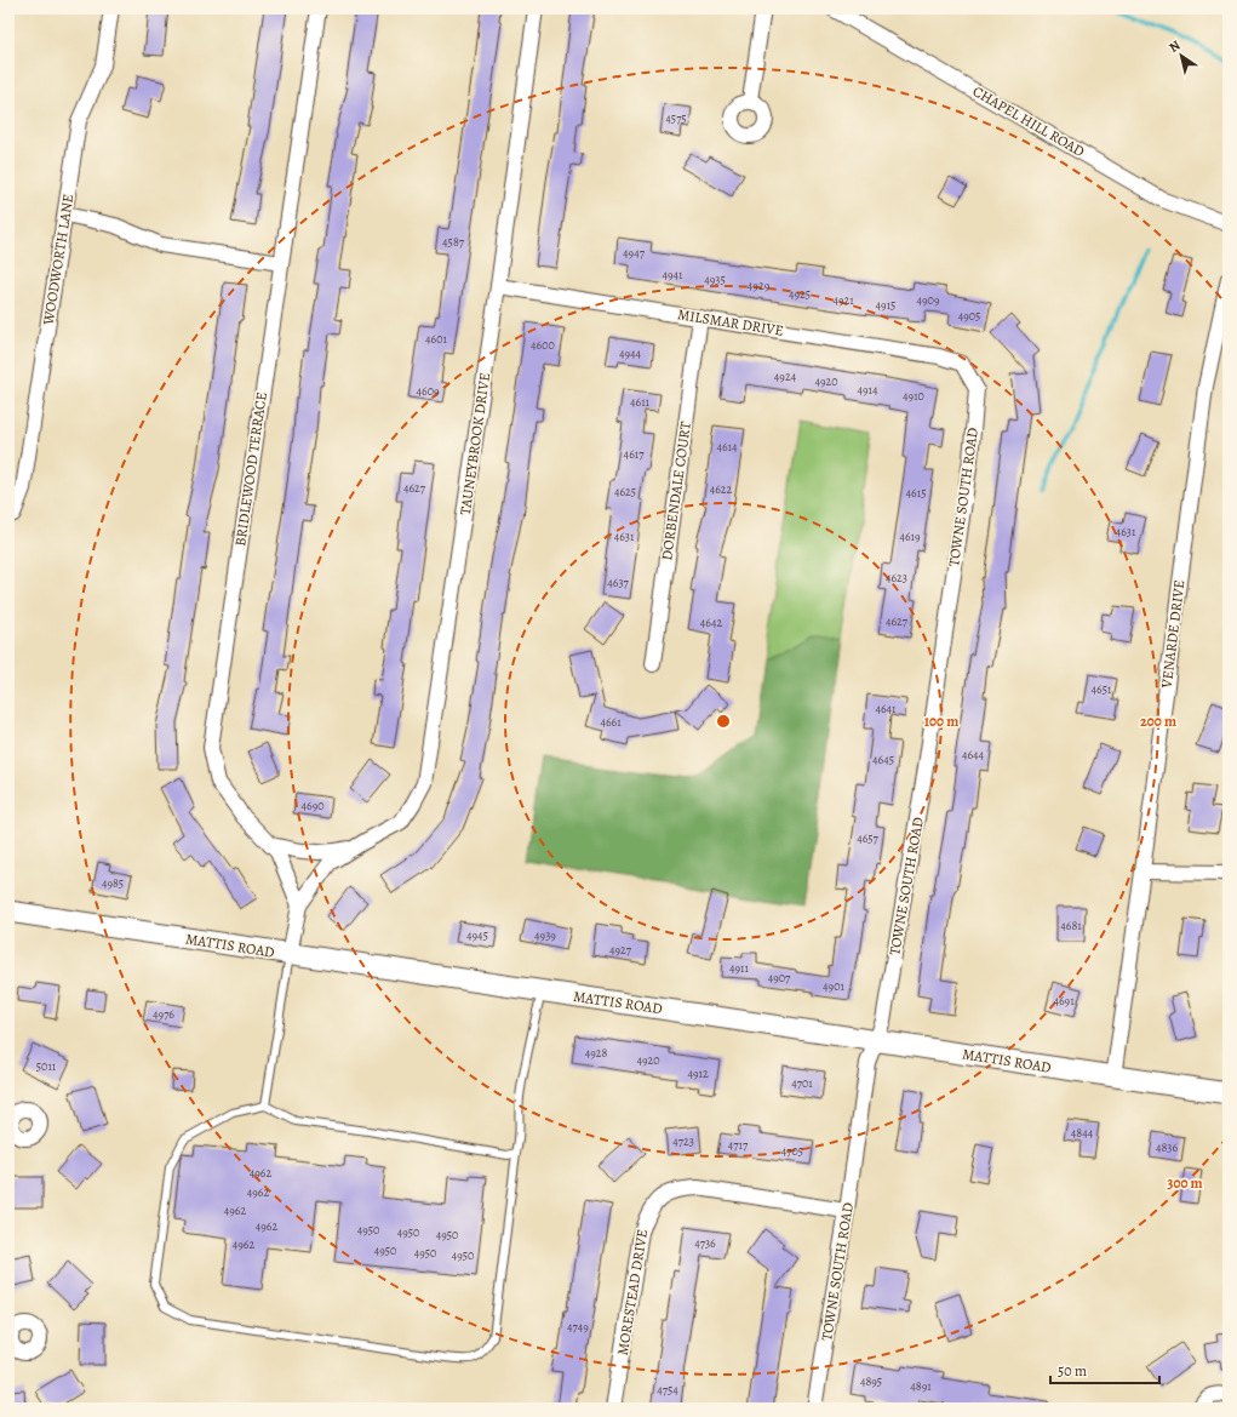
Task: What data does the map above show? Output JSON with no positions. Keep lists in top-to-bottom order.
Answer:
{
  "streets": {
    "main road": ["MATTIS ROAD"],
    "street": [
      "CHAPEL HILL ROAD",
      "WOODWORTH LANE",
      "MILSMAR DRIVE",
      "TAUNEYBROOK DRIVE",
      "BRIDLEWOOD TERRACE",
      "DORBENDALE COURT",
      "TOWNE SOUTH ROAD",
      "VENARDE DRIVE",
      "MORESTEAD DRIVE"
    ]
  },
  "crossings": [
    ["MILSMAR DRIVE", "TAUNEYBROOK DRIVE"],
    ["MILSMAR DRIVE", "DORBENDALE COURT"],
    ["MILSMAR DRIVE", "TOWNE SOUTH ROAD"],
    ["TAUNEYBROOK DRIVE", "BRIDLEWOOD TERRACE"],
    ["TAUNEYBROOK DRIVE", "MATTIS ROAD"],
    ["TOWNE SOUTH ROAD", "MATTIS ROAD"],
    ["TOWNE SOUTH ROAD", "MORESTEAD DRIVE"],
    ["VENARDE DRIVE", "MATTIS ROAD"]
  ],
  "house_numbers": [
    "4575",
    "4587",
    "4947",
    "4941",
    "4935",
    "4929",
    "4925",
    "4921",
    "4909",
    "4915",
    "4905",
    "4601",
    "4600",
    "4944",
    "4924",
    "4920",
    "4914",
    "4609",
    "4910",
    "4611",
    "4614",
    "4617",
    "4627",
    "4622",
    "4625",
    "4615",
    "4631",
    "4631",
    "4619",
    "4623",
    "4637",
    "4627",
    "4642",
    "4651",
    "4641",
    "4661",
    "4644",
    "4645",
    "4690",
    "4657",
    "4985",
    "4681",
    "4945",
    "4939",
    "4927",
    "4911",
    "4907",
    "4901",
    "4691",
    "4976",
    "4928",
    "4920",
    "5011",
    "4912",
    "4701",
    "4844",
    "4723",
    "4717",
    "4836",
    "4705",
    "4962",
    "4962",
    "4962",
    "4962",
    "4950",
    "4950",
    "4950",
    "4736",
    "4962",
    "4950",
    "4950",
    "4950",
    "4749",
    "4895",
    "4891",
    "4754"
  ],
  "scale_bar": "50 m",
  "north": "top left",
  "rings": ["100 m", "200 m", "300 m"]
}
